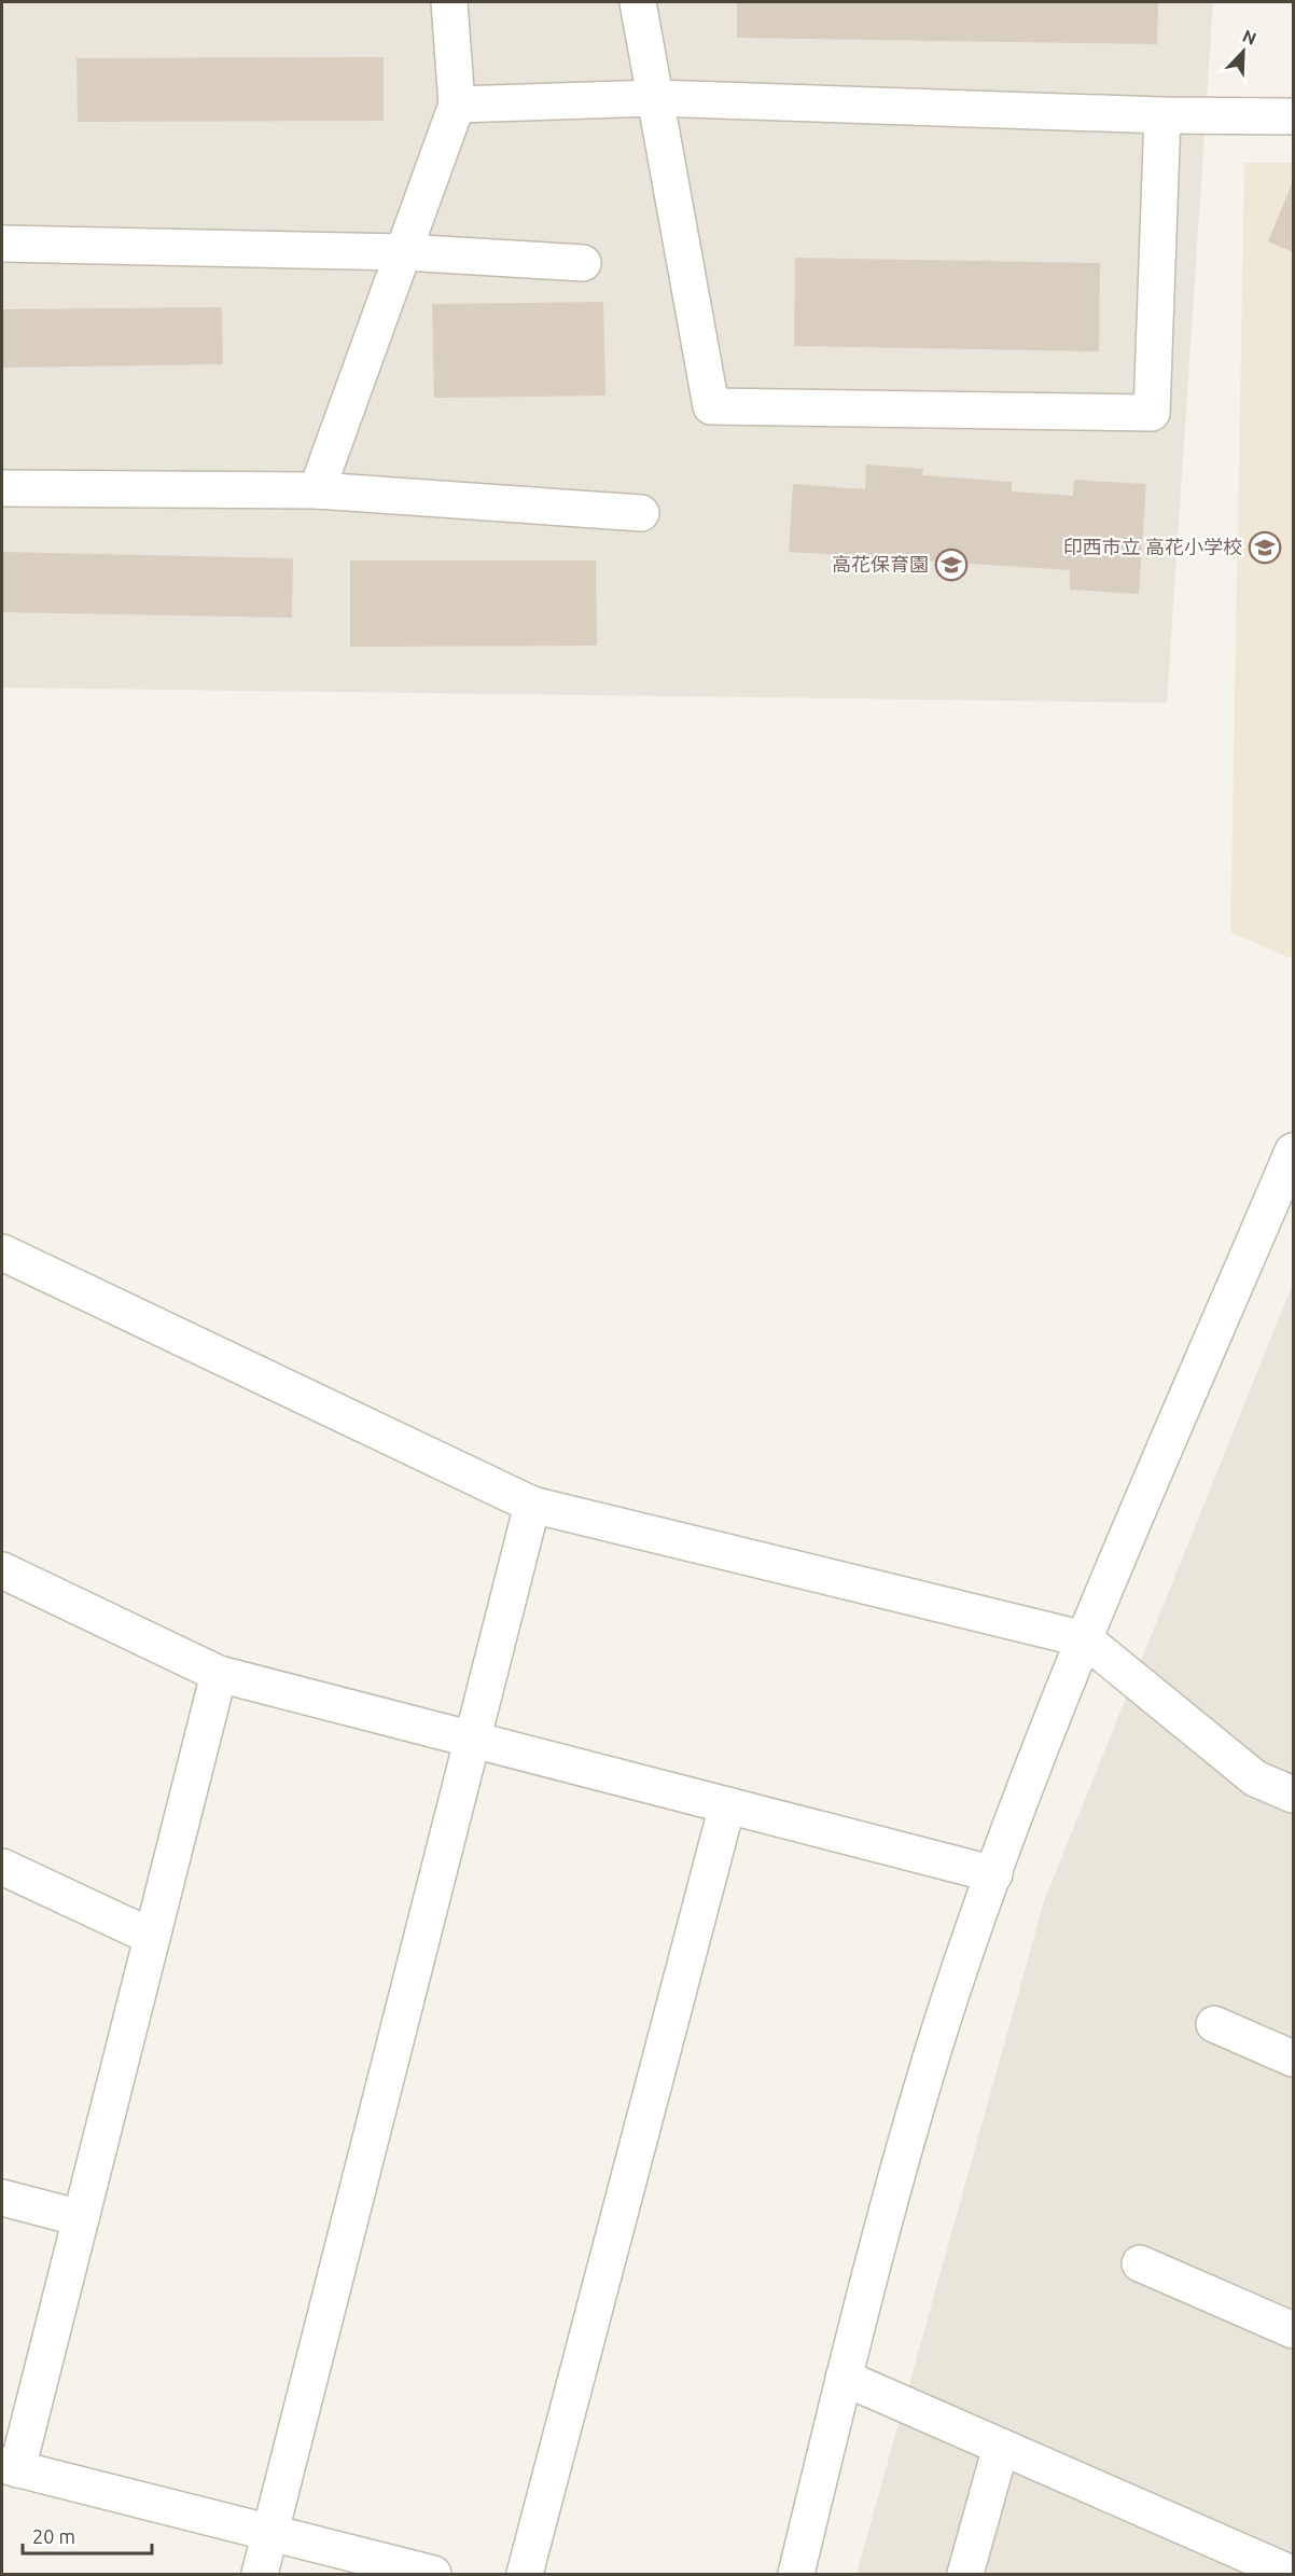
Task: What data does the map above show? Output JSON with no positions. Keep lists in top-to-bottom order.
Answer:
{
  "places": {
    "school or university": ["印西市立 高花小学校", "高花保育園"]
  },
  "scale_bar": "20 m",
  "north": "top right"
}
